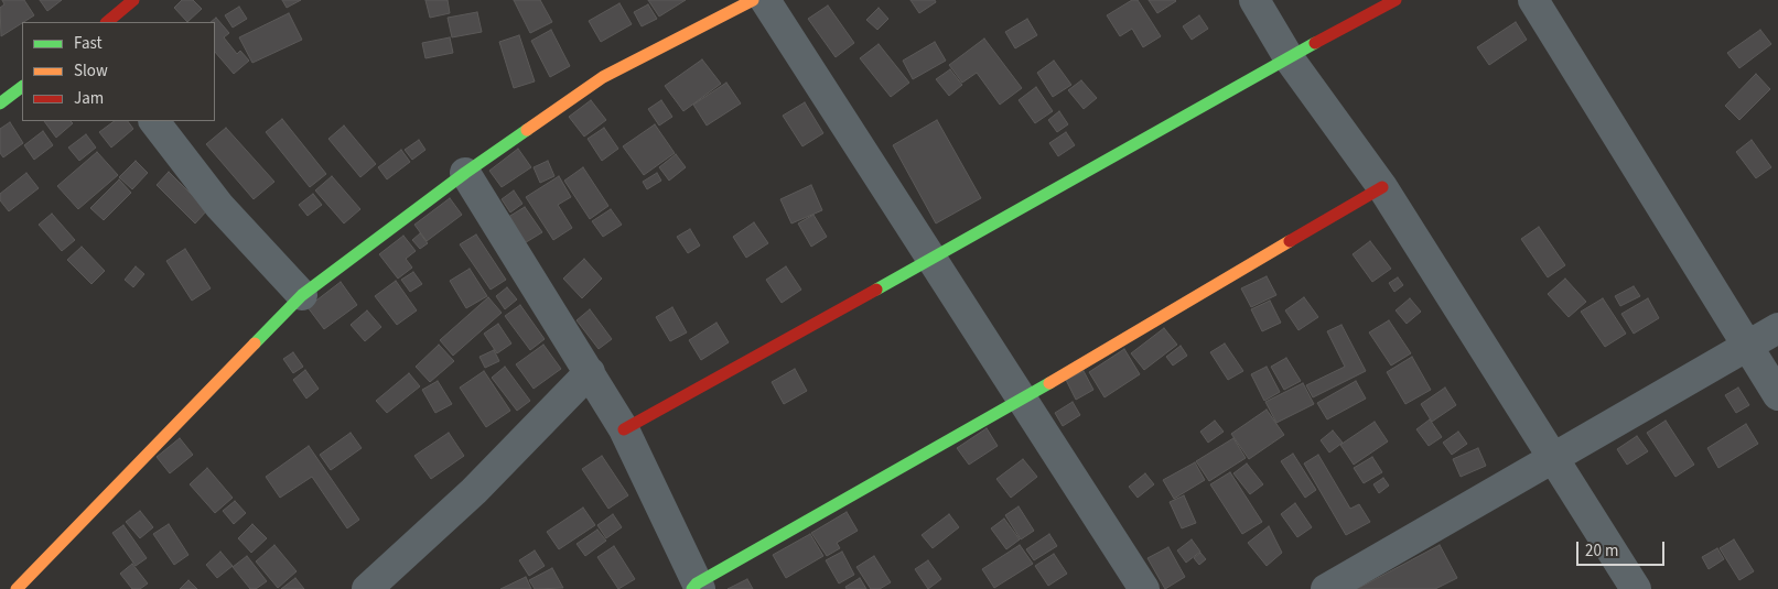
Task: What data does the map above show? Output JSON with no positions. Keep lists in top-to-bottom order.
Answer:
{
  "legend": ["Fast", "Slow", "Jam"],
  "scale_bar": "20 m"
}
